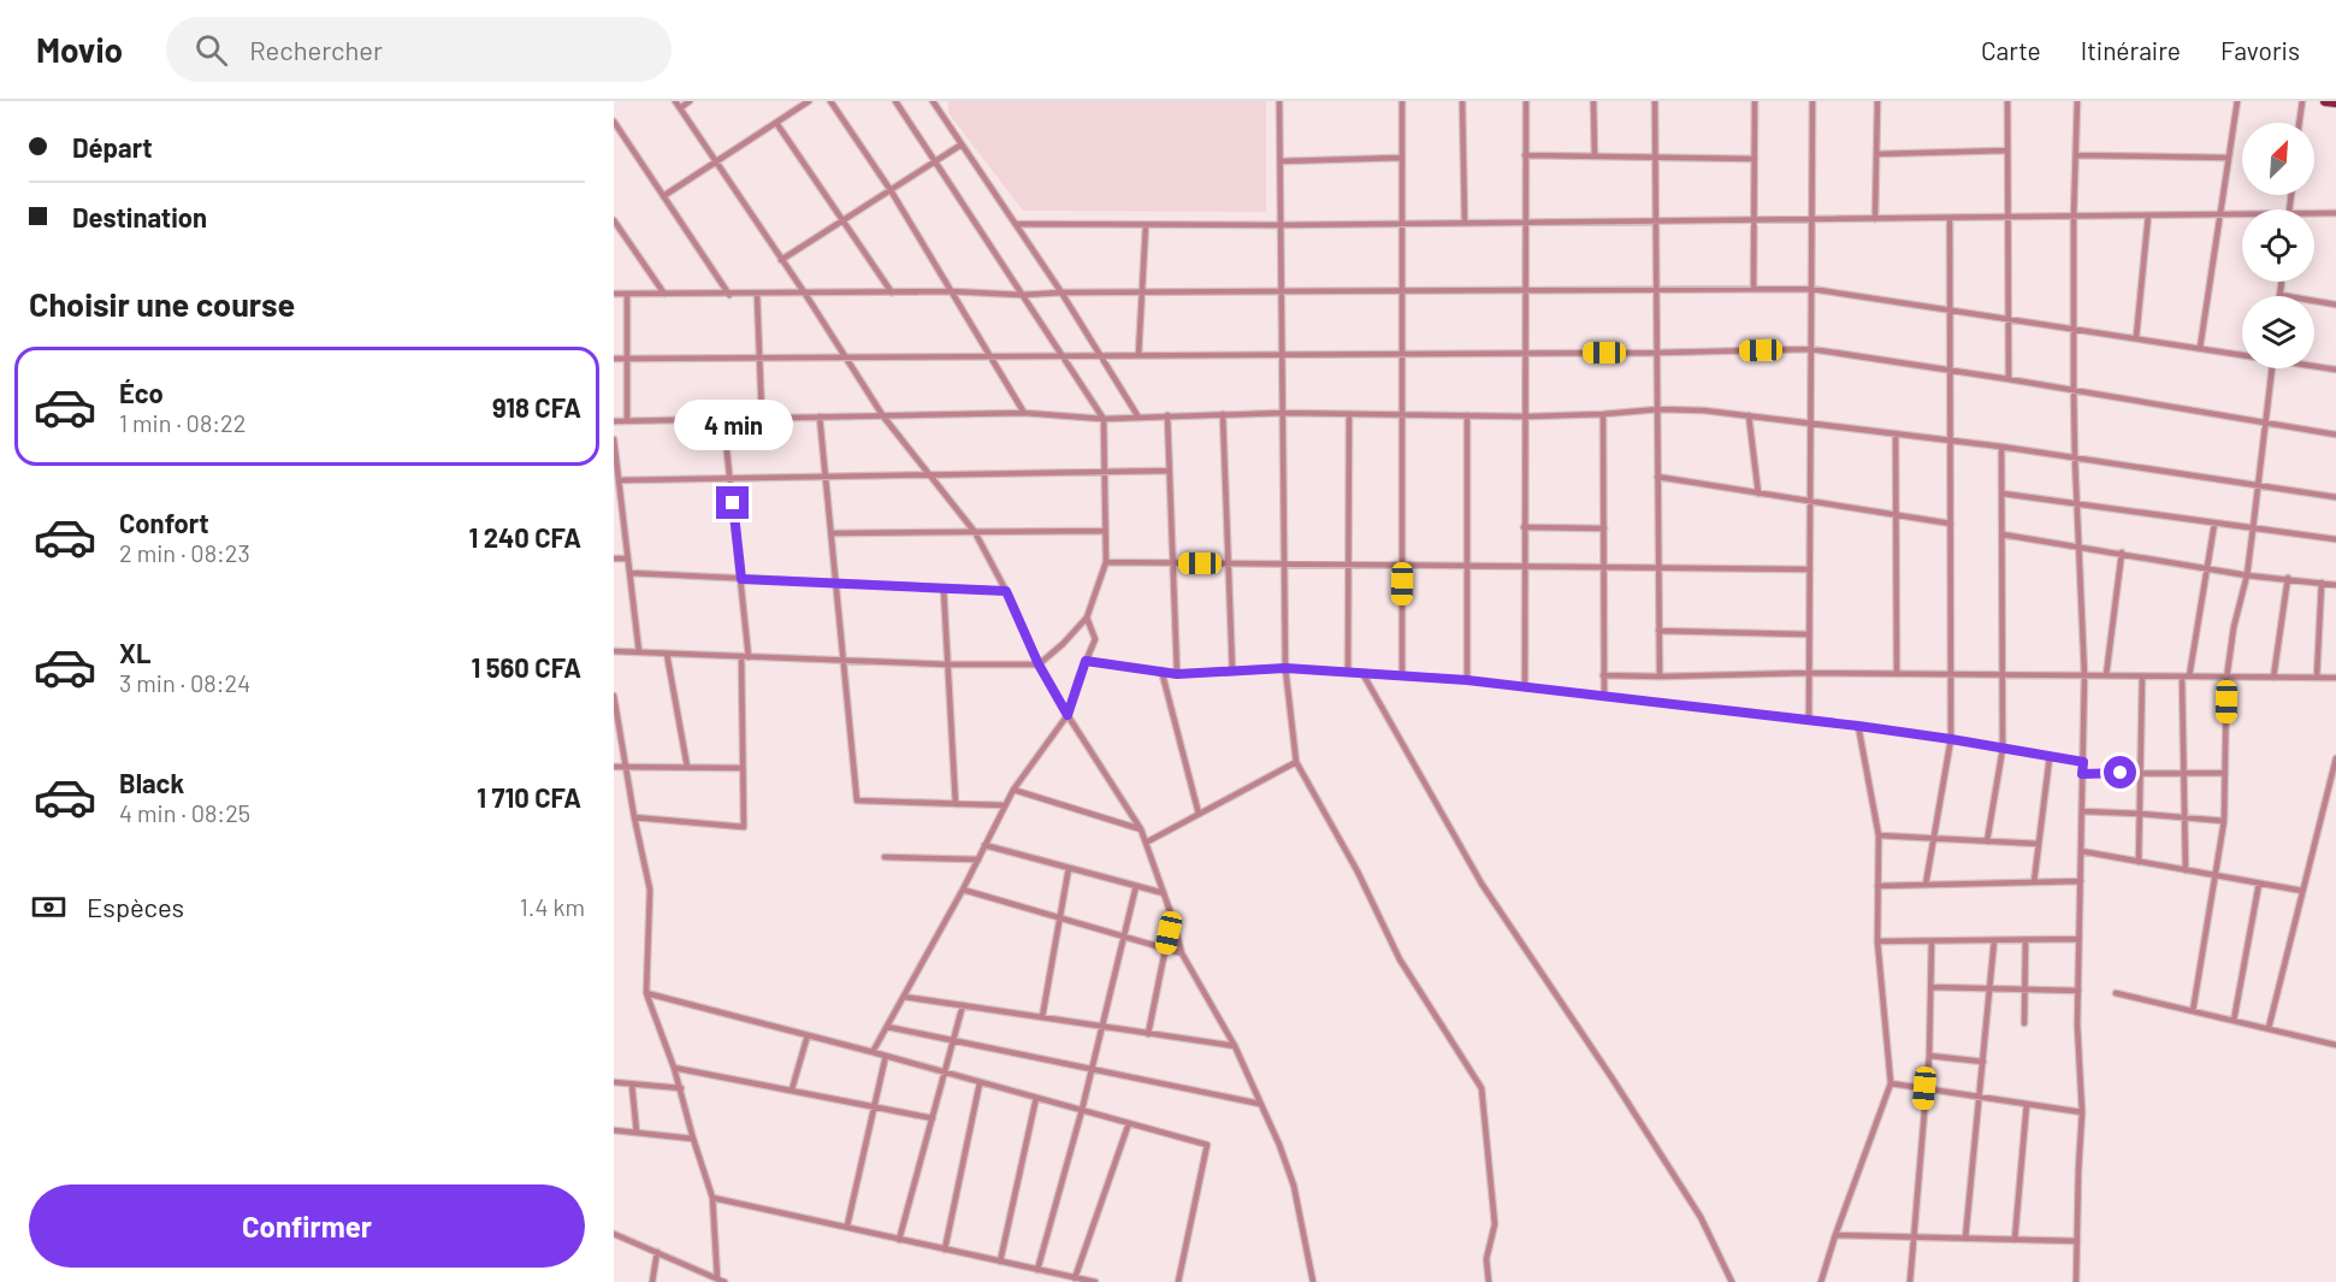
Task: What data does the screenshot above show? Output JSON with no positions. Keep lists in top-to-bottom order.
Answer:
{
  "north": "top right",
  "page": {
    "header": "Movio",
    "search": "Rechercher",
    "nav": ["Carte", "Itinéraire", "Favoris"],
    "banner": ["Départ", "Destination"],
    "heading": "Choisir une course",
    "list": [
      {
        "name": "Éco",
        "note": "1 min · 08:22",
        "value": "918 CFA"
      },
      {
        "name": "Confort",
        "note": "2 min · 08:23",
        "value": "1 240 CFA"
      },
      {
        "name": "XL",
        "note": "3 min · 08:24",
        "value": "1 560 CFA"
      },
      {
        "name": "Black",
        "note": "4 min · 08:25",
        "value": "1 710 CFA"
      }
    ],
    "bubble": "4 min",
    "pay": ["Espèces", "1.4 km"],
    "buttons": "Confirmer"
  }
}
